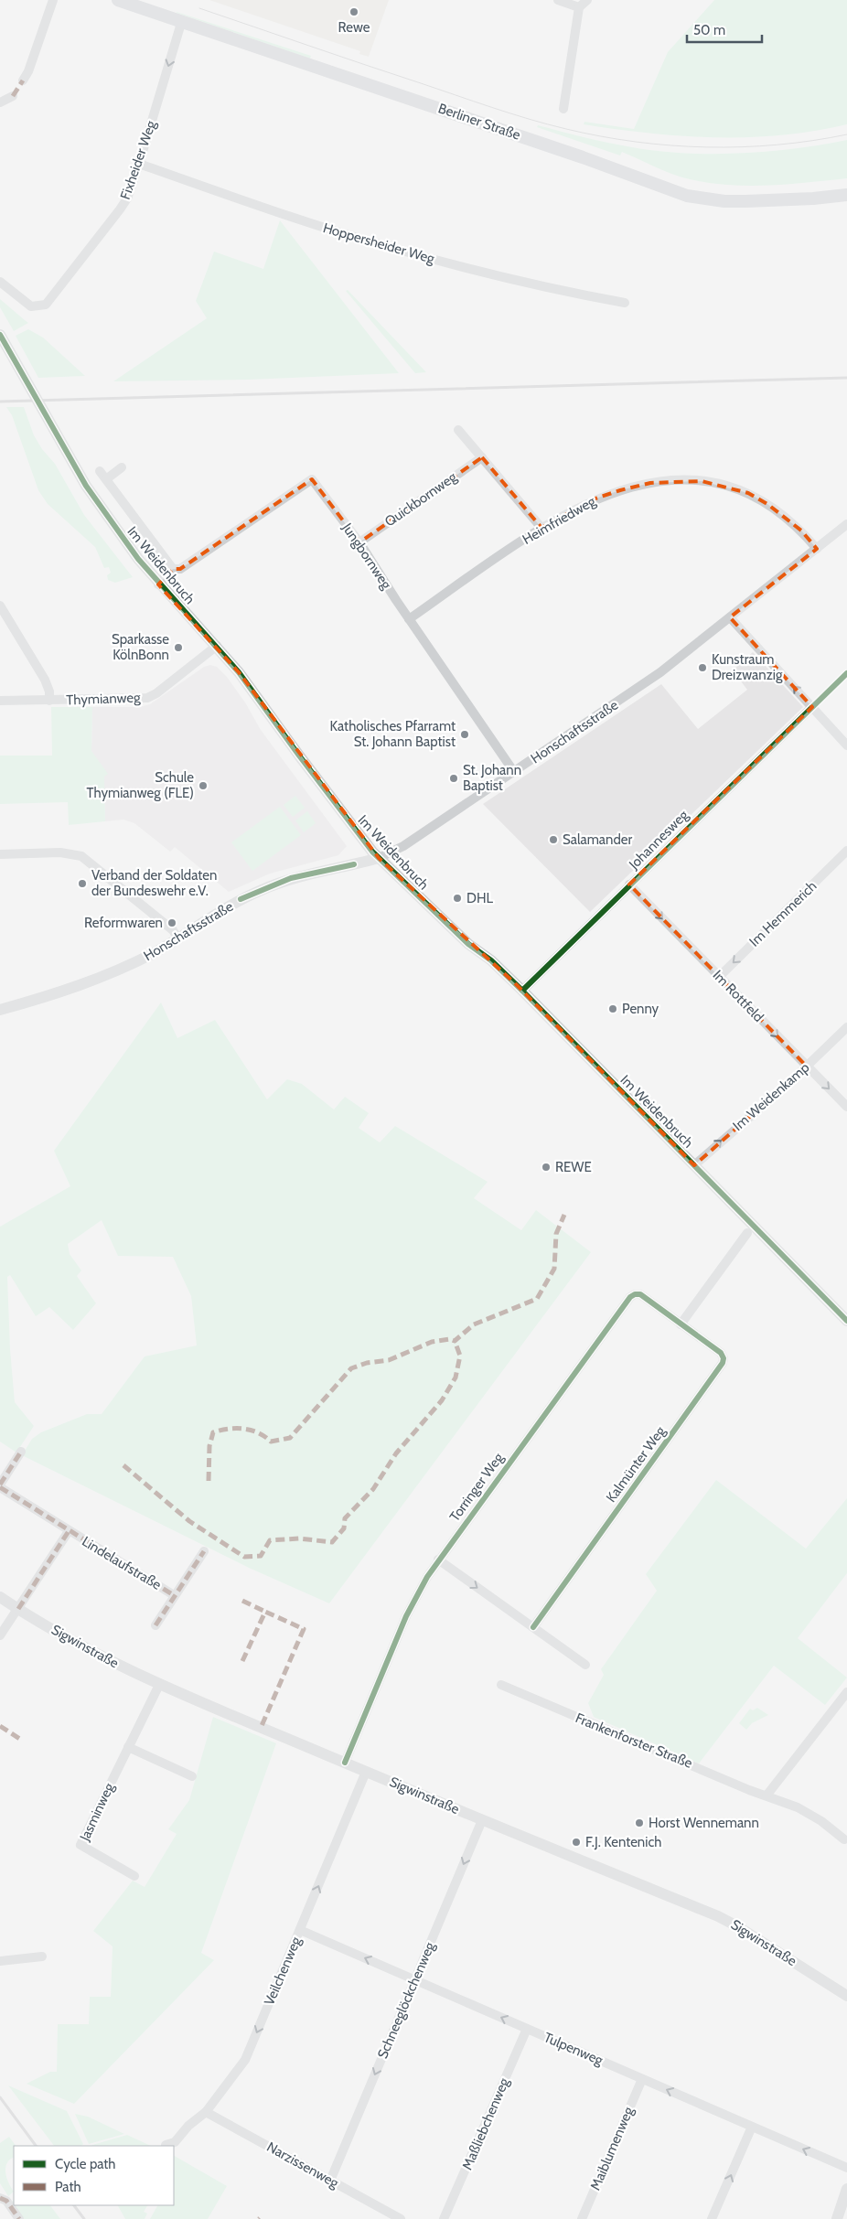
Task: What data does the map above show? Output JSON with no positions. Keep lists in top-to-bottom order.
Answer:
{
  "streets": {
    "main road": ["Berliner Straße"],
    "street": [
      "Fixheider Weg",
      "Hoppersheider Weg",
      "Quickbornweg",
      "Heimfriedweg",
      "Jungbornweg",
      "Im Weidenbruch",
      "Thymianweg",
      "Honschaftsstraße",
      "Johannesweg",
      "Im Hemmerich",
      "Im Rottfeld",
      "Im Weidenkamp",
      "Kalmünter Weg",
      "Torringer Weg",
      "Lindelaufstraße",
      "Sigwinstraße",
      "Frankenforster Straße",
      "Jasminweg",
      "Veilchenweg",
      "Schneeglöckchenweg",
      "Tulpenweg",
      "Maßliebchenweg",
      "Maiblumenweg",
      "Narzissenweg"
    ]
  },
  "crossings": [
    ["Berliner Straße", "Fixheider Weg"],
    ["Fixheider Weg", "Hoppersheider Weg"],
    ["Quickbornweg", "Jungbornweg"],
    ["Heimfriedweg", "Jungbornweg"],
    ["Heimfriedweg", "Honschaftsstraße"],
    ["Jungbornweg", "Im Weidenbruch"],
    ["Jungbornweg", "Honschaftsstraße"],
    ["Im Weidenbruch", "Thymianweg"],
    ["Im Weidenbruch", "Honschaftsstraße"],
    ["Im Weidenbruch", "Johannesweg"],
    ["Im Weidenbruch", "Im Weidenkamp"],
    ["Johannesweg", "Im Rottfeld"],
    ["Im Hemmerich", "Im Rottfeld"],
    ["Im Rottfeld", "Im Weidenkamp"],
    ["Kalmünter Weg", "Torringer Weg"],
    ["Torringer Weg", "Sigwinstraße"],
    ["Lindelaufstraße", "Sigwinstraße"],
    ["Sigwinstraße", "Jasminweg"],
    ["Sigwinstraße", "Veilchenweg"],
    ["Sigwinstraße", "Schneeglöckchenweg"],
    ["Veilchenweg", "Tulpenweg"],
    ["Veilchenweg", "Narzissenweg"],
    ["Schneeglöckchenweg", "Tulpenweg"],
    ["Schneeglöckchenweg", "Narzissenweg"],
    ["Tulpenweg", "Maßliebchenweg"],
    ["Tulpenweg", "Maiblumenweg"]
  ],
  "one_way": [
    "Fixheider Weg",
    "Im Hemmerich",
    "Im Rottfeld",
    "Im Weidenkamp",
    "Schneeglöckchenweg",
    "Tulpenweg"
  ],
  "places": [
    "Rewe",
    "Sparkasse KölnBonn",
    "Kunstraum Dreizwanzig",
    "Katholisches Pfarramt St. Johann Baptist",
    "St. Johann Baptist",
    "Schule Thymianweg (FLE)",
    "Salamander",
    "Verband der Soldaten der Bundeswehr e.V.",
    "DHL",
    "Reformwaren",
    "Penny",
    "REWE",
    "Horst Wennemann",
    "F.J. Kentenich"
  ],
  "legend": ["Cycle path", "Path"],
  "scale_bar": "50 m"
}
